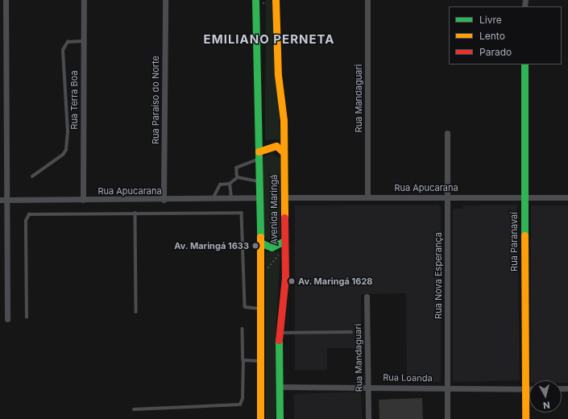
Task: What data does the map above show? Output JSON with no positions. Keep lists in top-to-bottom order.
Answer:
{
  "streets": {
    "main road": ["Avenida Maringá", "Rua Paranavaí"],
    "street": [
      "Rua Mandaguari",
      "Rua Terra Boa",
      "Rua Paraíso do Norte",
      "Rua Apucarana",
      "Rua Nova Esperança",
      "Rua Loanda"
    ]
  },
  "crossings": [
    ["Rua Mandaguari", "Rua Apucarana"],
    ["Rua Mandaguari", "Rua Loanda"],
    ["Rua Terra Boa", "Rua Apucarana"],
    ["Rua Paraíso do Norte", "Rua Apucarana"],
    ["Rua Apucarana", "Avenida Maringá"],
    ["Rua Apucarana", "Rua Paranavaí"],
    ["Rua Apucarana", "Rua Nova Esperança"],
    ["Avenida Maringá", "Rua Loanda"],
    ["Rua Paranavaí", "Rua Loanda"],
    ["Rua Nova Esperança", "Rua Loanda"]
  ],
  "districts": ["EMILIANO PERNETA"],
  "places": ["Av. Maringá 1633", "Av. Maringá 1628"],
  "legend": ["Livre", "Lento", "Parado"],
  "north": "bottom"
}
